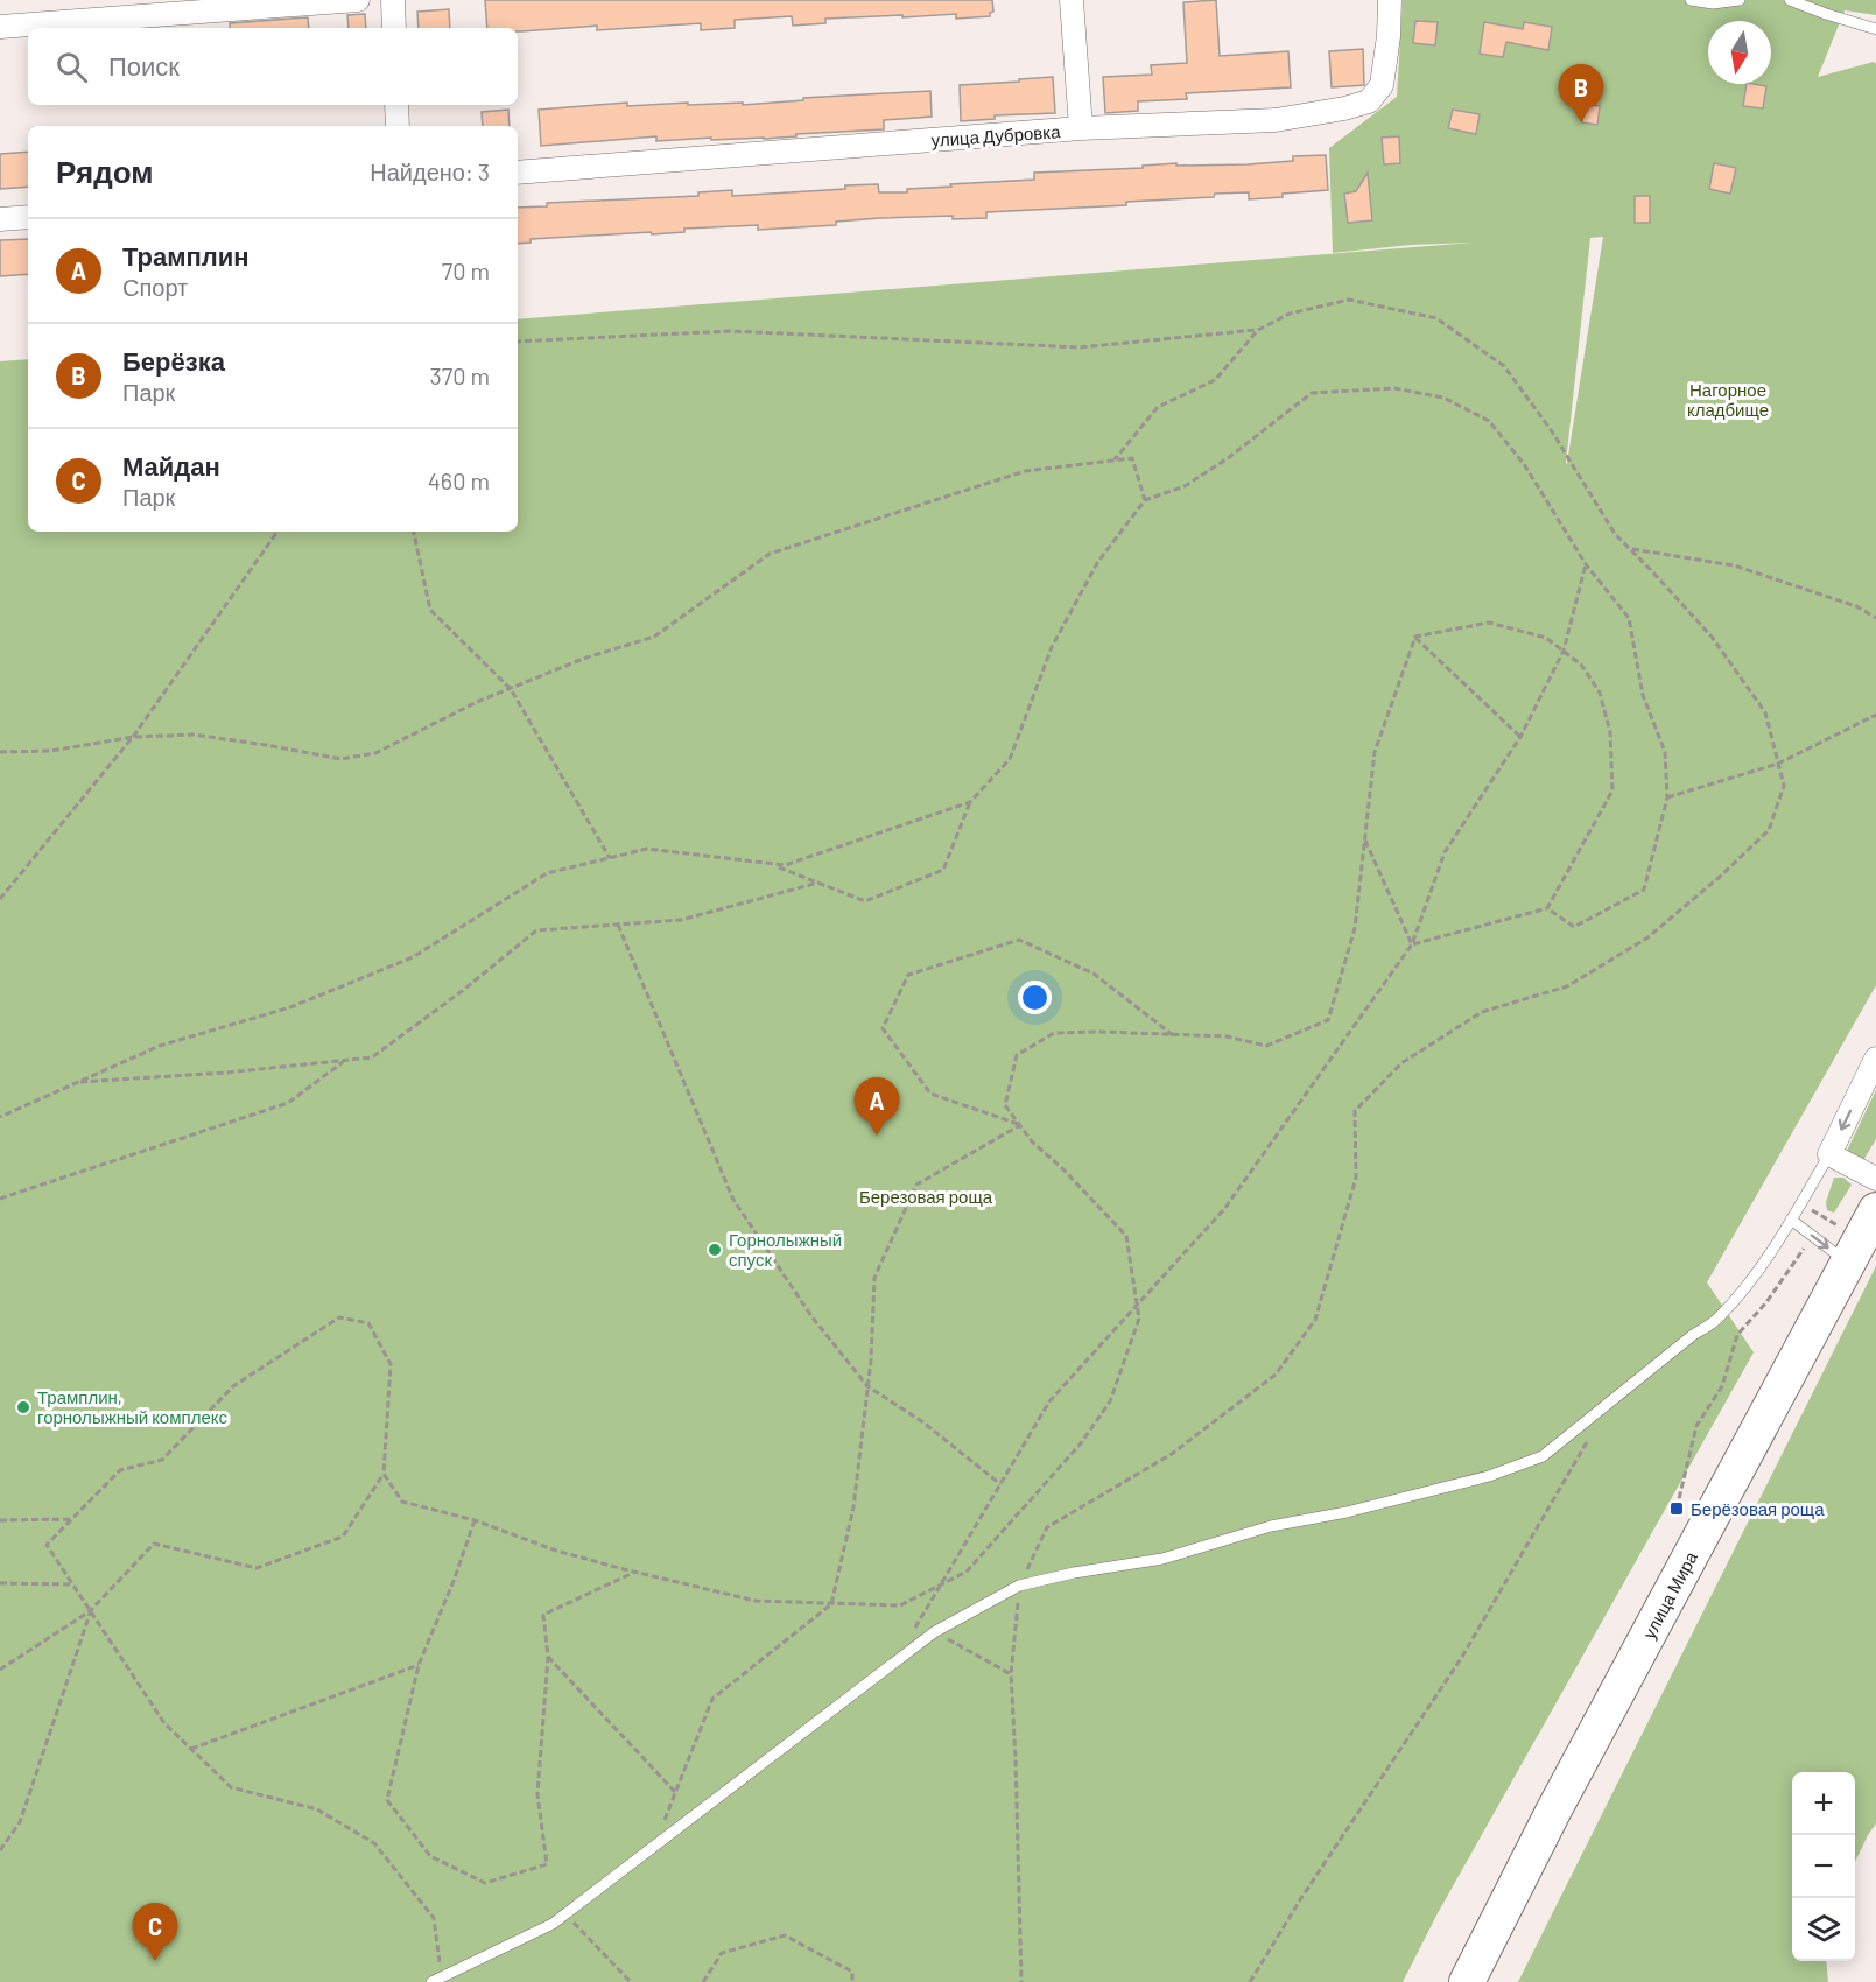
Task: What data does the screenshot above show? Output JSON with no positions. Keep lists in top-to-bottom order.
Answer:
{
  "streets": {
    "main road": ["улица Мира"],
    "street": ["улица Дубровка"]
  },
  "parks": ["Нагорное кладбище", "Березовая роща"],
  "places": {
    "other": ["Горнолыжный спуск", "Трамплин, горнолыжный комплекс"],
    "transit": ["Берёзовая роща"]
  },
  "north": "bottom",
  "page": {
    "search": "Поиск",
    "pins": ["B", "A", "C"],
    "heading": ["Рядом", "Найдено: 3"],
    "list": [
      {
        "mark": "A",
        "name": "Трамплин",
        "note": "Спорт",
        "value": "70 m"
      },
      {
        "mark": "B",
        "name": "Берёзка",
        "note": "Парк",
        "value": "370 m"
      },
      {
        "mark": "C",
        "name": "Майдан",
        "note": "Парк",
        "value": "460 m"
      }
    ],
    "map_buttons": ["+", "−"]
  }
}
